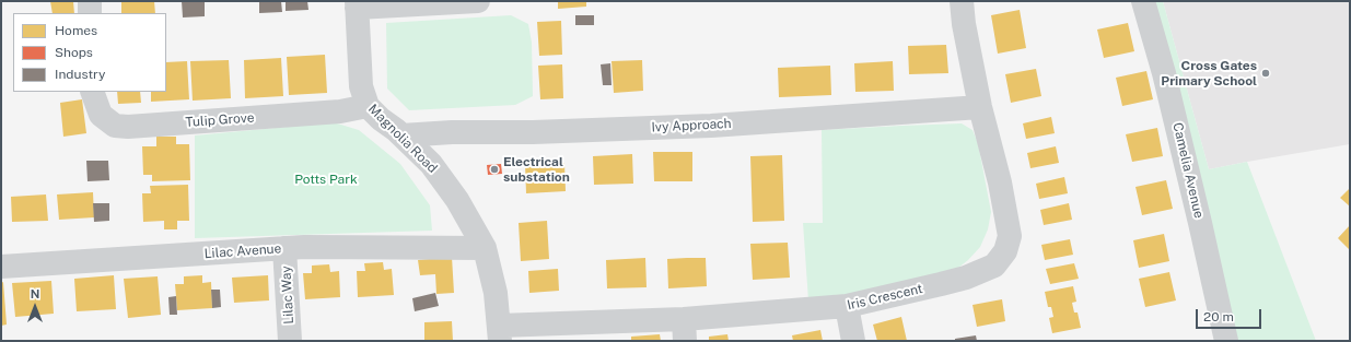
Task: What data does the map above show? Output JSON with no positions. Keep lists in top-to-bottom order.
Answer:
{
  "streets": {
    "street": [
      "Tulip Grove",
      "Ivy Approach",
      "Magnolia Road",
      "Camelia Avenue",
      "Lilac Avenue",
      "Lilac Way",
      "Iris Crescent"
    ]
  },
  "crossings": [
    ["Tulip Grove", "Magnolia Road"],
    ["Ivy Approach", "Magnolia Road"],
    ["Ivy Approach", "Iris Crescent"],
    ["Magnolia Road", "Lilac Avenue"],
    ["Magnolia Road", "Iris Crescent"],
    ["Lilac Avenue", "Lilac Way"]
  ],
  "parks": ["Potts Park"],
  "places": ["Cross Gates Primary School", "Electrical substation"],
  "legend": ["Homes", "Shops", "Industry"],
  "scale_bar": "20 m",
  "north": "top"
}
